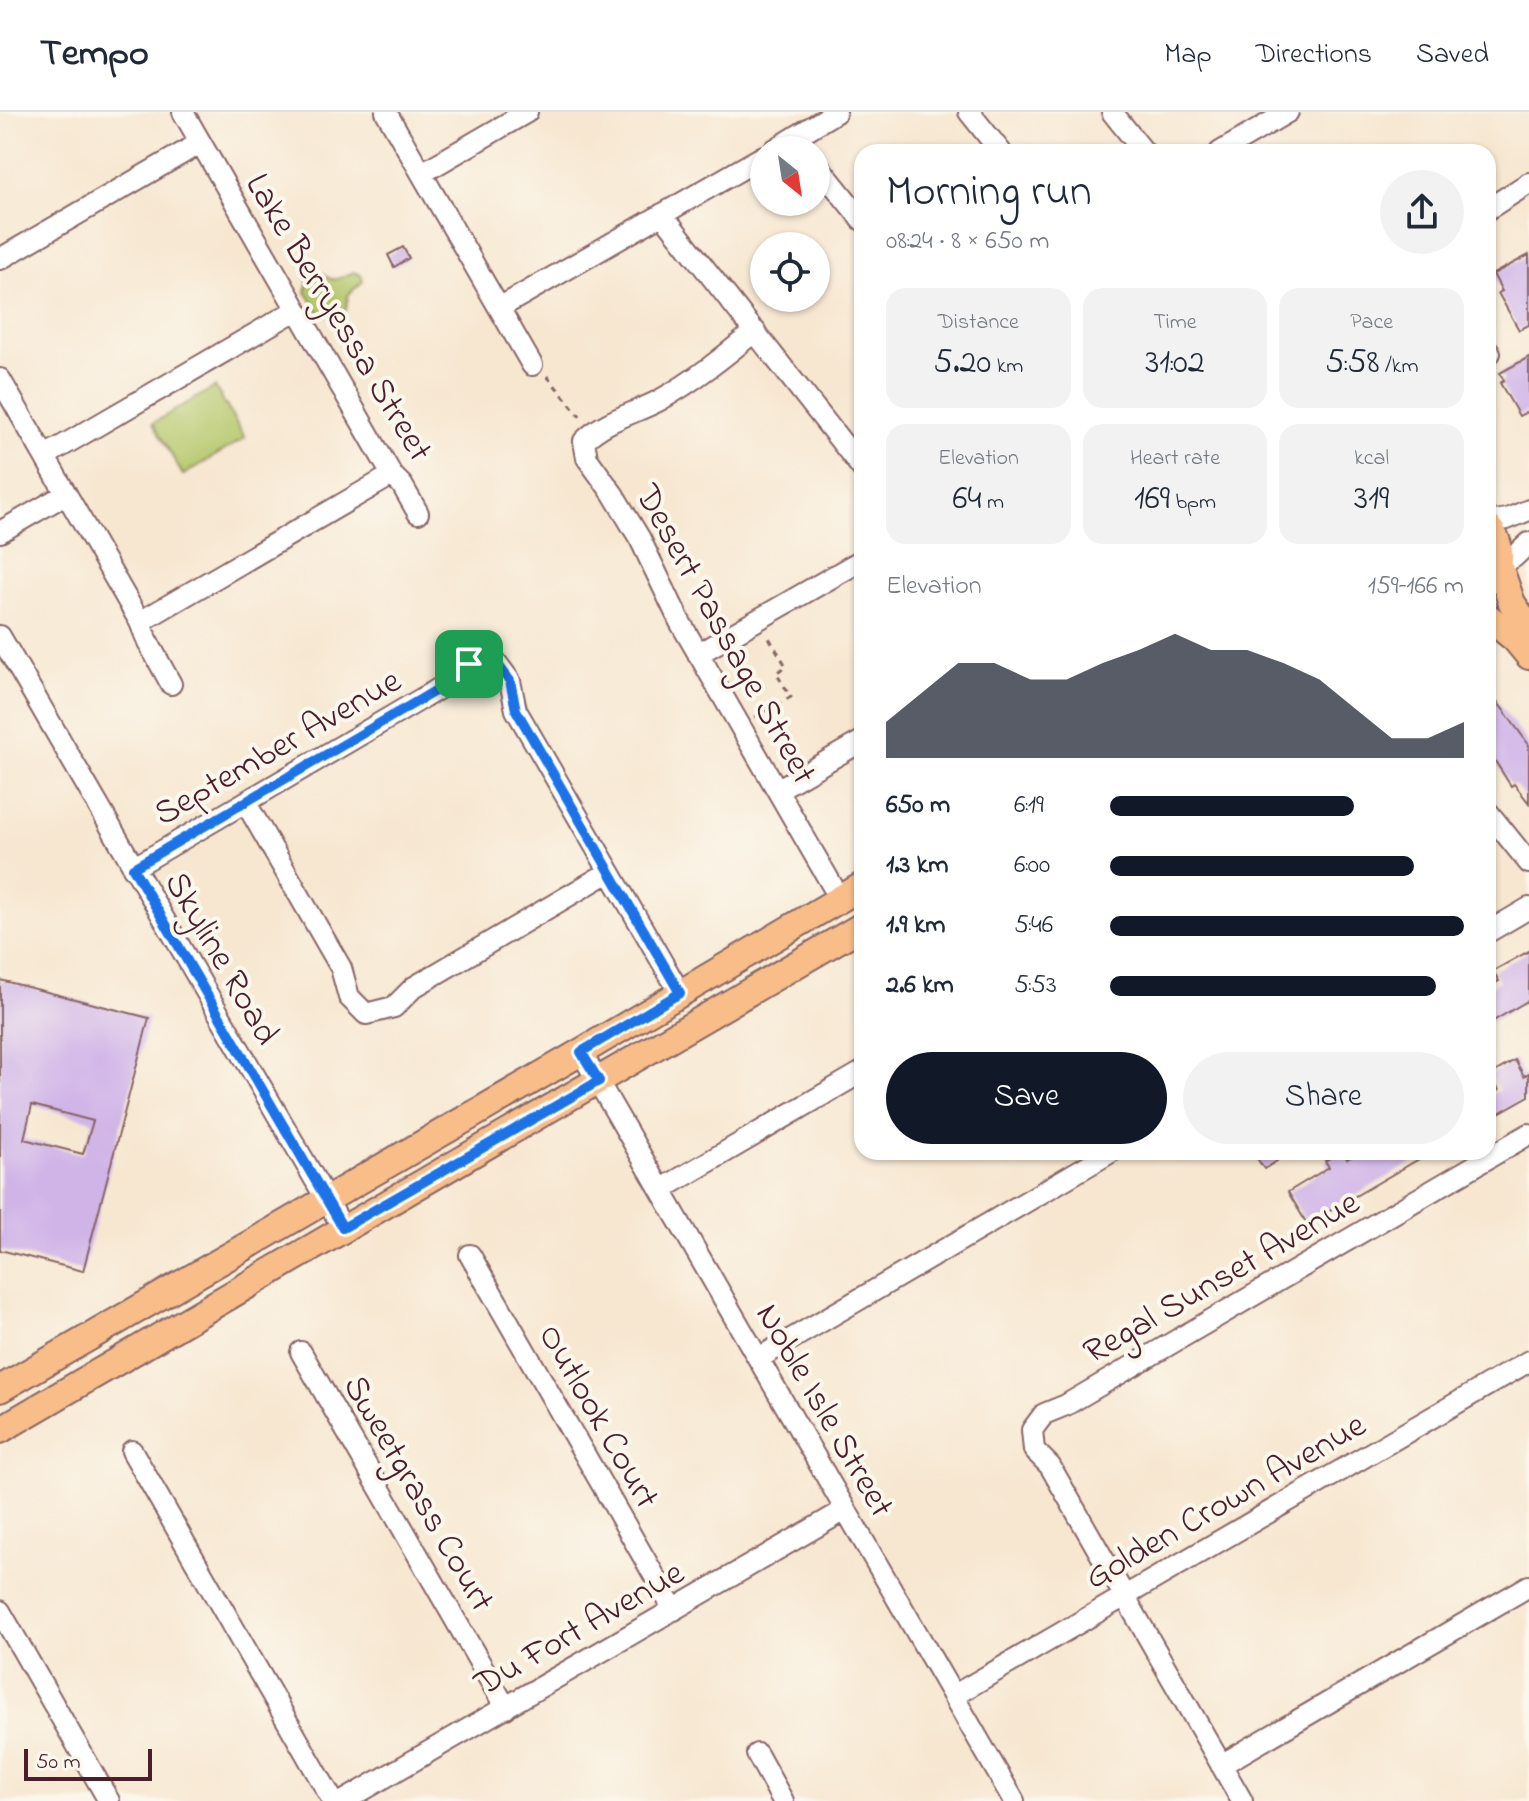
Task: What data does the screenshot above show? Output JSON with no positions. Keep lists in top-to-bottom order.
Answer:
{
  "streets": {
    "street": [
      "Lake Berryessa Street",
      "Desert Passage Street",
      "September Avenue",
      "Skyline Road",
      "Regal Sunset Avenue",
      "Noble Isle Street",
      "Outlook Court",
      "Sweetgrass Court",
      "Golden Crown Avenue",
      "Du Fort Avenue"
    ]
  },
  "crossings": [
    ["September Avenue", "Skyline Road"],
    ["Regal Sunset Avenue", "Golden Crown Avenue"],
    ["Noble Isle Street", "Golden Crown Avenue"],
    ["Noble Isle Street", "Du Fort Avenue"],
    ["Outlook Court", "Du Fort Avenue"],
    ["Sweetgrass Court", "Du Fort Avenue"]
  ],
  "scale_bar": "50 m",
  "north": "bottom right",
  "page": {
    "header": "Tempo",
    "nav": ["Map", "Directions", "Saved"],
    "heading": ["Morning run", "08:24 · 8 × 650 m"],
    "stats": [
      ["Distance", "5.20 km"],
      ["Time", "31:02"],
      ["Pace", "5:58 /km"],
      ["Elevation", "64 m"],
      ["Heart rate", "169 bpm"],
      ["kcal", "319"]
    ],
    "chart": ["Elevation", "159–166 m"],
    "list": [
      {
        "name": "650 m",
        "note": "6:19"
      },
      {
        "name": "1.3 km",
        "note": "6:00"
      },
      {
        "name": "1.9 km",
        "note": "5:46"
      },
      {
        "name": "2.6 km",
        "note": "5:53"
      }
    ],
    "buttons": ["Save", "Share"],
    "scale": "50 m"
  }
}
